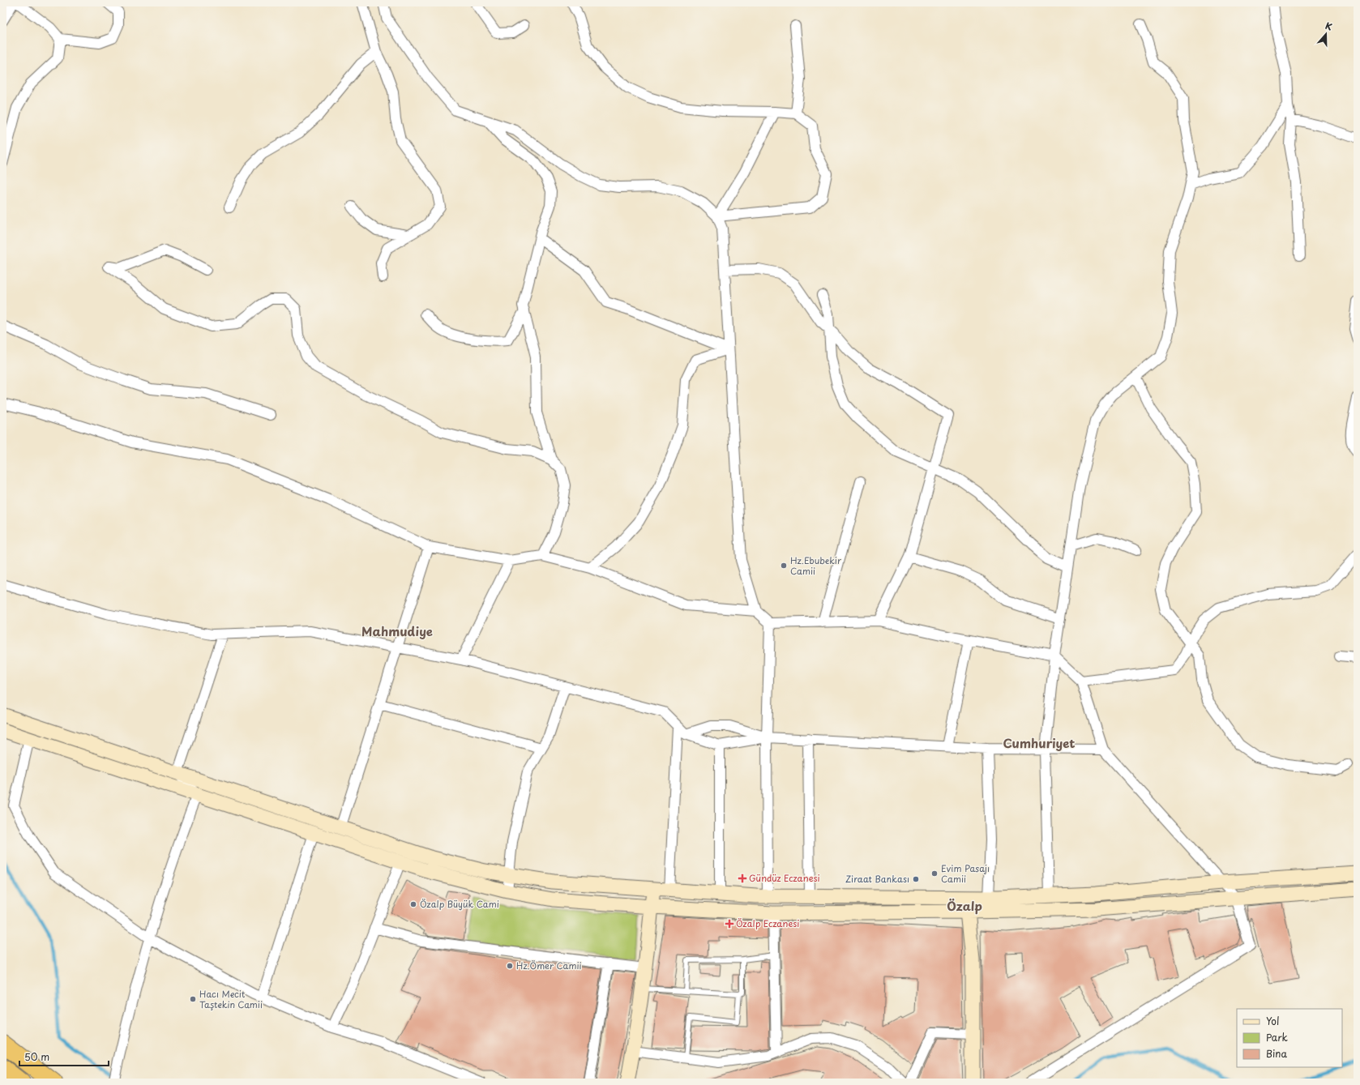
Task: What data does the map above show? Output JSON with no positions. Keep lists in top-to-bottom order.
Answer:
{
  "districts": ["Mahmudiye", "Cumhuriyet", "Özalp"],
  "places": {
    "other": [
      "Hz.Ebubekir Camii",
      "Evim Pasajı Camii",
      "Ziraat Bankası",
      "Özalp Büyük Cami",
      "Hz.Ömer Camii",
      "Hacı Mecit Taştekin Camii"
    ],
    "health": ["Gündüz Eczanesi", "Özalp Eczanesi"]
  },
  "legend": ["Yol", "Park", "Bina"],
  "scale_bar": "50 m",
  "north": "top"
}
